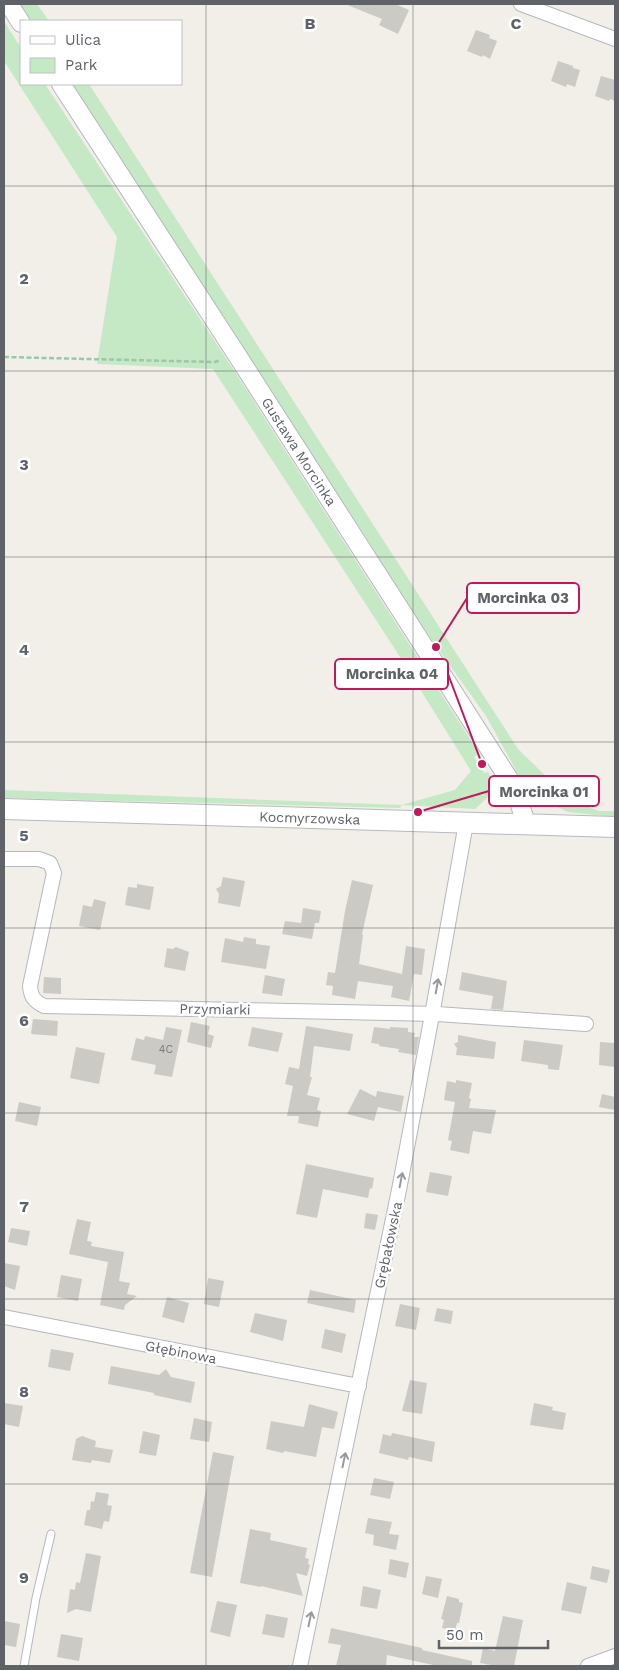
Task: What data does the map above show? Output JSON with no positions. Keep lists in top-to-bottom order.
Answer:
{
  "streets": {
    "main road": ["Kocmyrzowska"],
    "street": [
      "Gustawa Morcinka",
      "Przymiarki",
      "Grębałowska",
      "Głębinowa"
    ]
  },
  "crossings": [
    ["Gustawa Morcinka", "Kocmyrzowska"],
    ["Kocmyrzowska", "Grębałowska"],
    ["Przymiarki", "Grębałowska"],
    ["Grębałowska", "Głębinowa"]
  ],
  "one_way": ["Grębałowska"],
  "places": ["Morcinka 03", "Morcinka 04", "Morcinka 01"],
  "house_numbers": ["4C"],
  "legend": ["Ulica", "Park"],
  "scale_bar": "50 m",
  "grid": {
    "columns": ["B", "C"],
    "rows": [
      "2",
      "3",
      "4",
      "5",
      "6",
      "7",
      "8",
      "9"
    ]
  }
}
